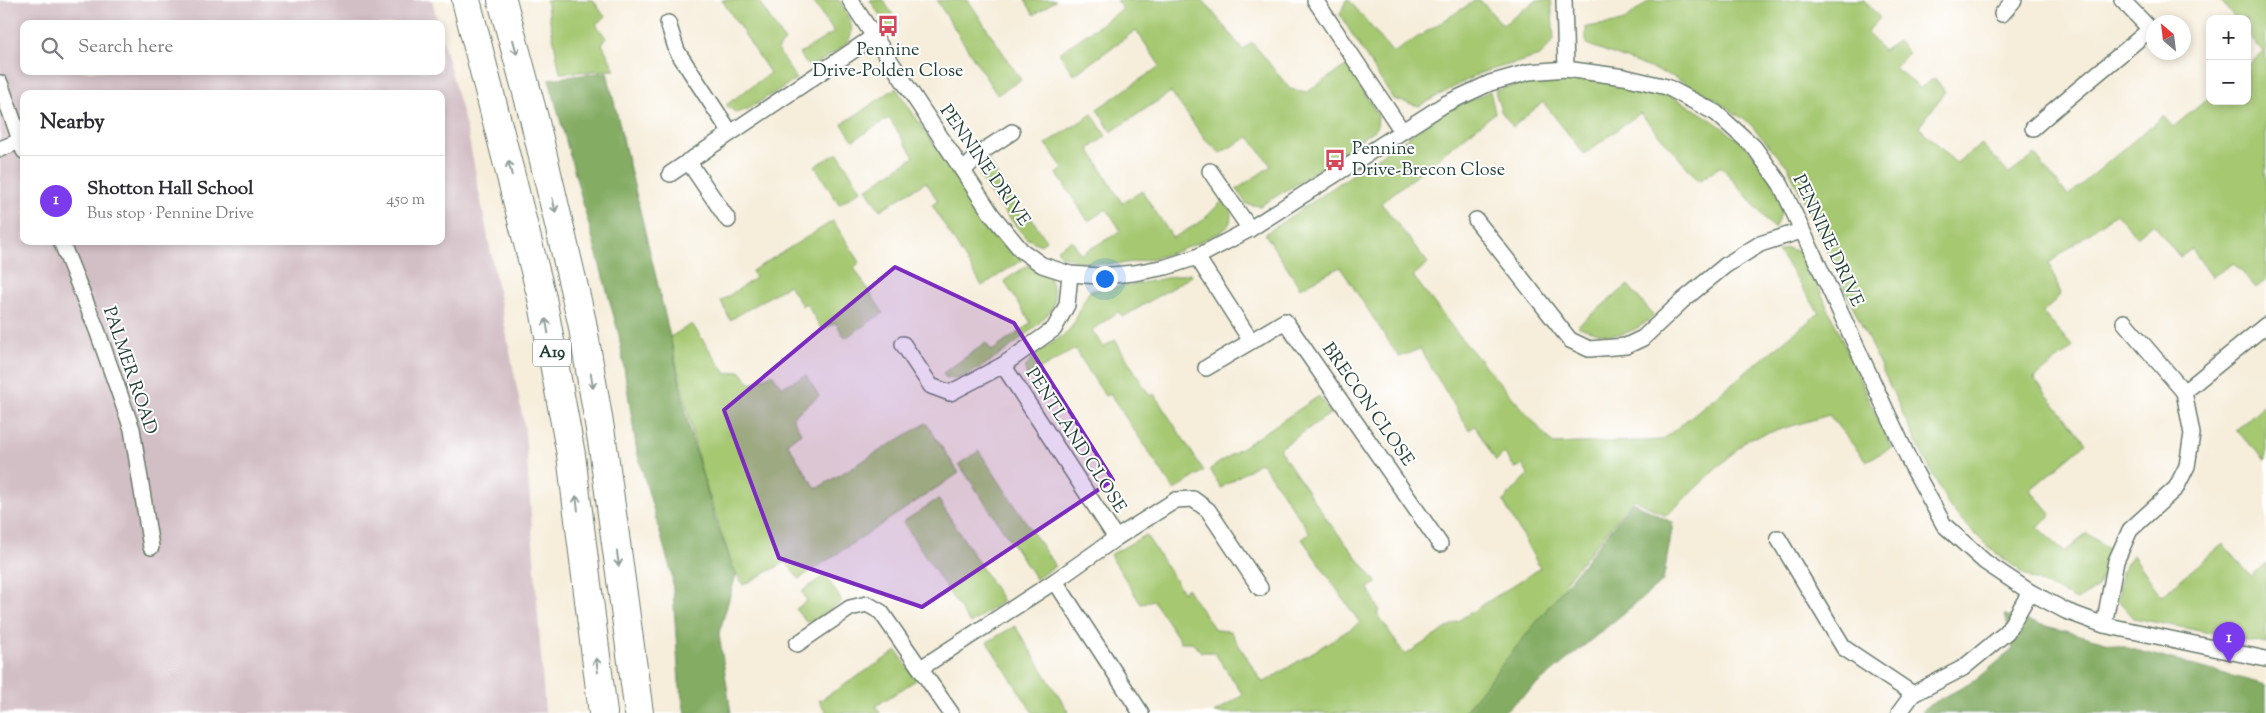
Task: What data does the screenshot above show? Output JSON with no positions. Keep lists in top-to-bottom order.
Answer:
{
  "streets": {
    "highway": ["A19"],
    "street": [
      "PENNINE DRIVE",
      "PALMER ROAD",
      "BRECON CLOSE",
      "PENTLAND CLOSE"
    ]
  },
  "crossings": [
    ["PENNINE DRIVE", "PENTLAND CLOSE"]
  ],
  "places": {
    "bus stop": ["Pennine Drive-Polden Close", "Pennine Drive-Brecon Close"]
  },
  "north": "top left",
  "page": {
    "map_buttons": ["+", "−"],
    "search": "Search here",
    "heading": "Nearby",
    "list": [
      {
        "mark": "1",
        "name": "Shotton Hall School",
        "note": "Bus stop · Pennine Drive",
        "value": "450 m"
      }
    ],
    "pins": "1"
  }
}
